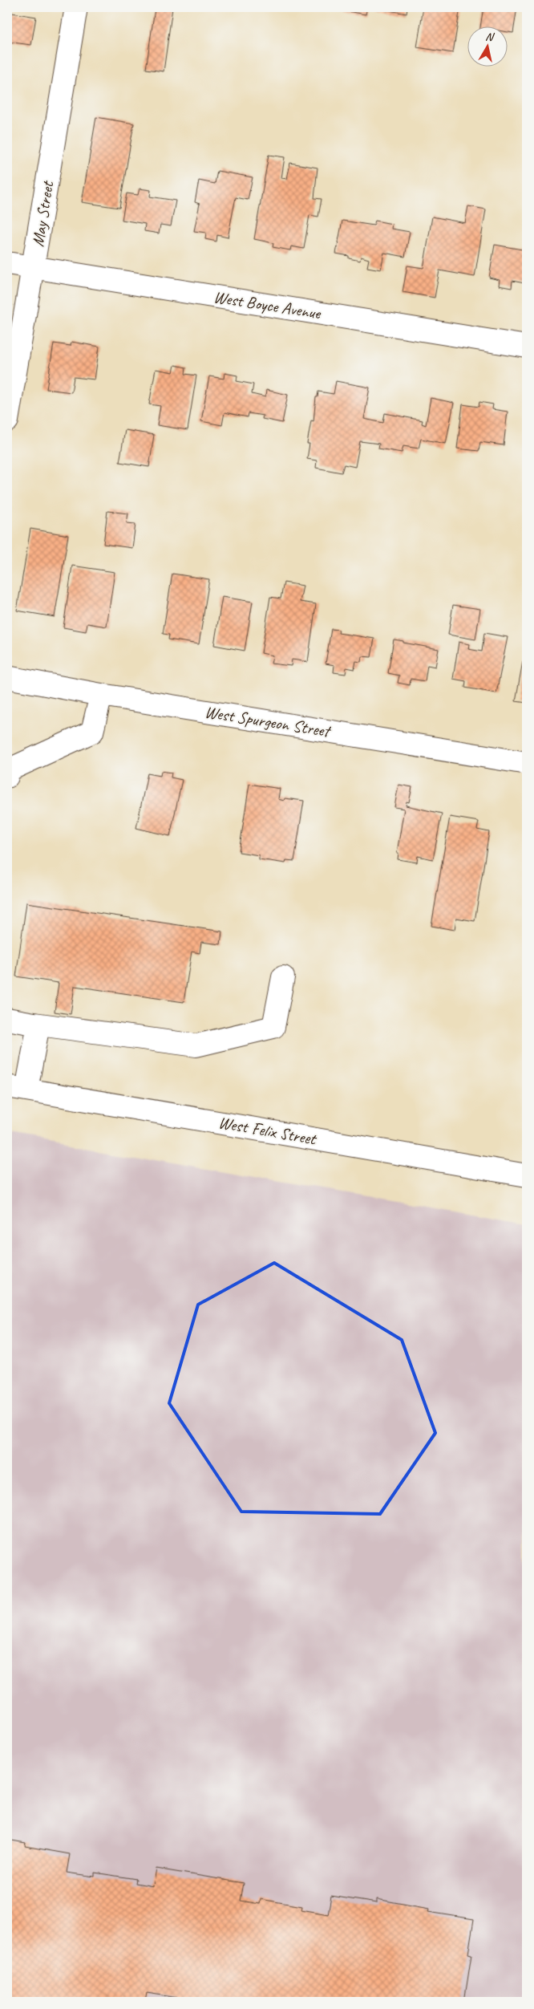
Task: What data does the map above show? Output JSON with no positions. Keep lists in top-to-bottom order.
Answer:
{
  "streets": {
    "street": [
      "May Street",
      "West Boyce Avenue",
      "West Spurgeon Street",
      "West Felix Street"
    ]
  },
  "crossings": [
    ["May Street", "West Boyce Avenue"]
  ],
  "north": "top"
}
